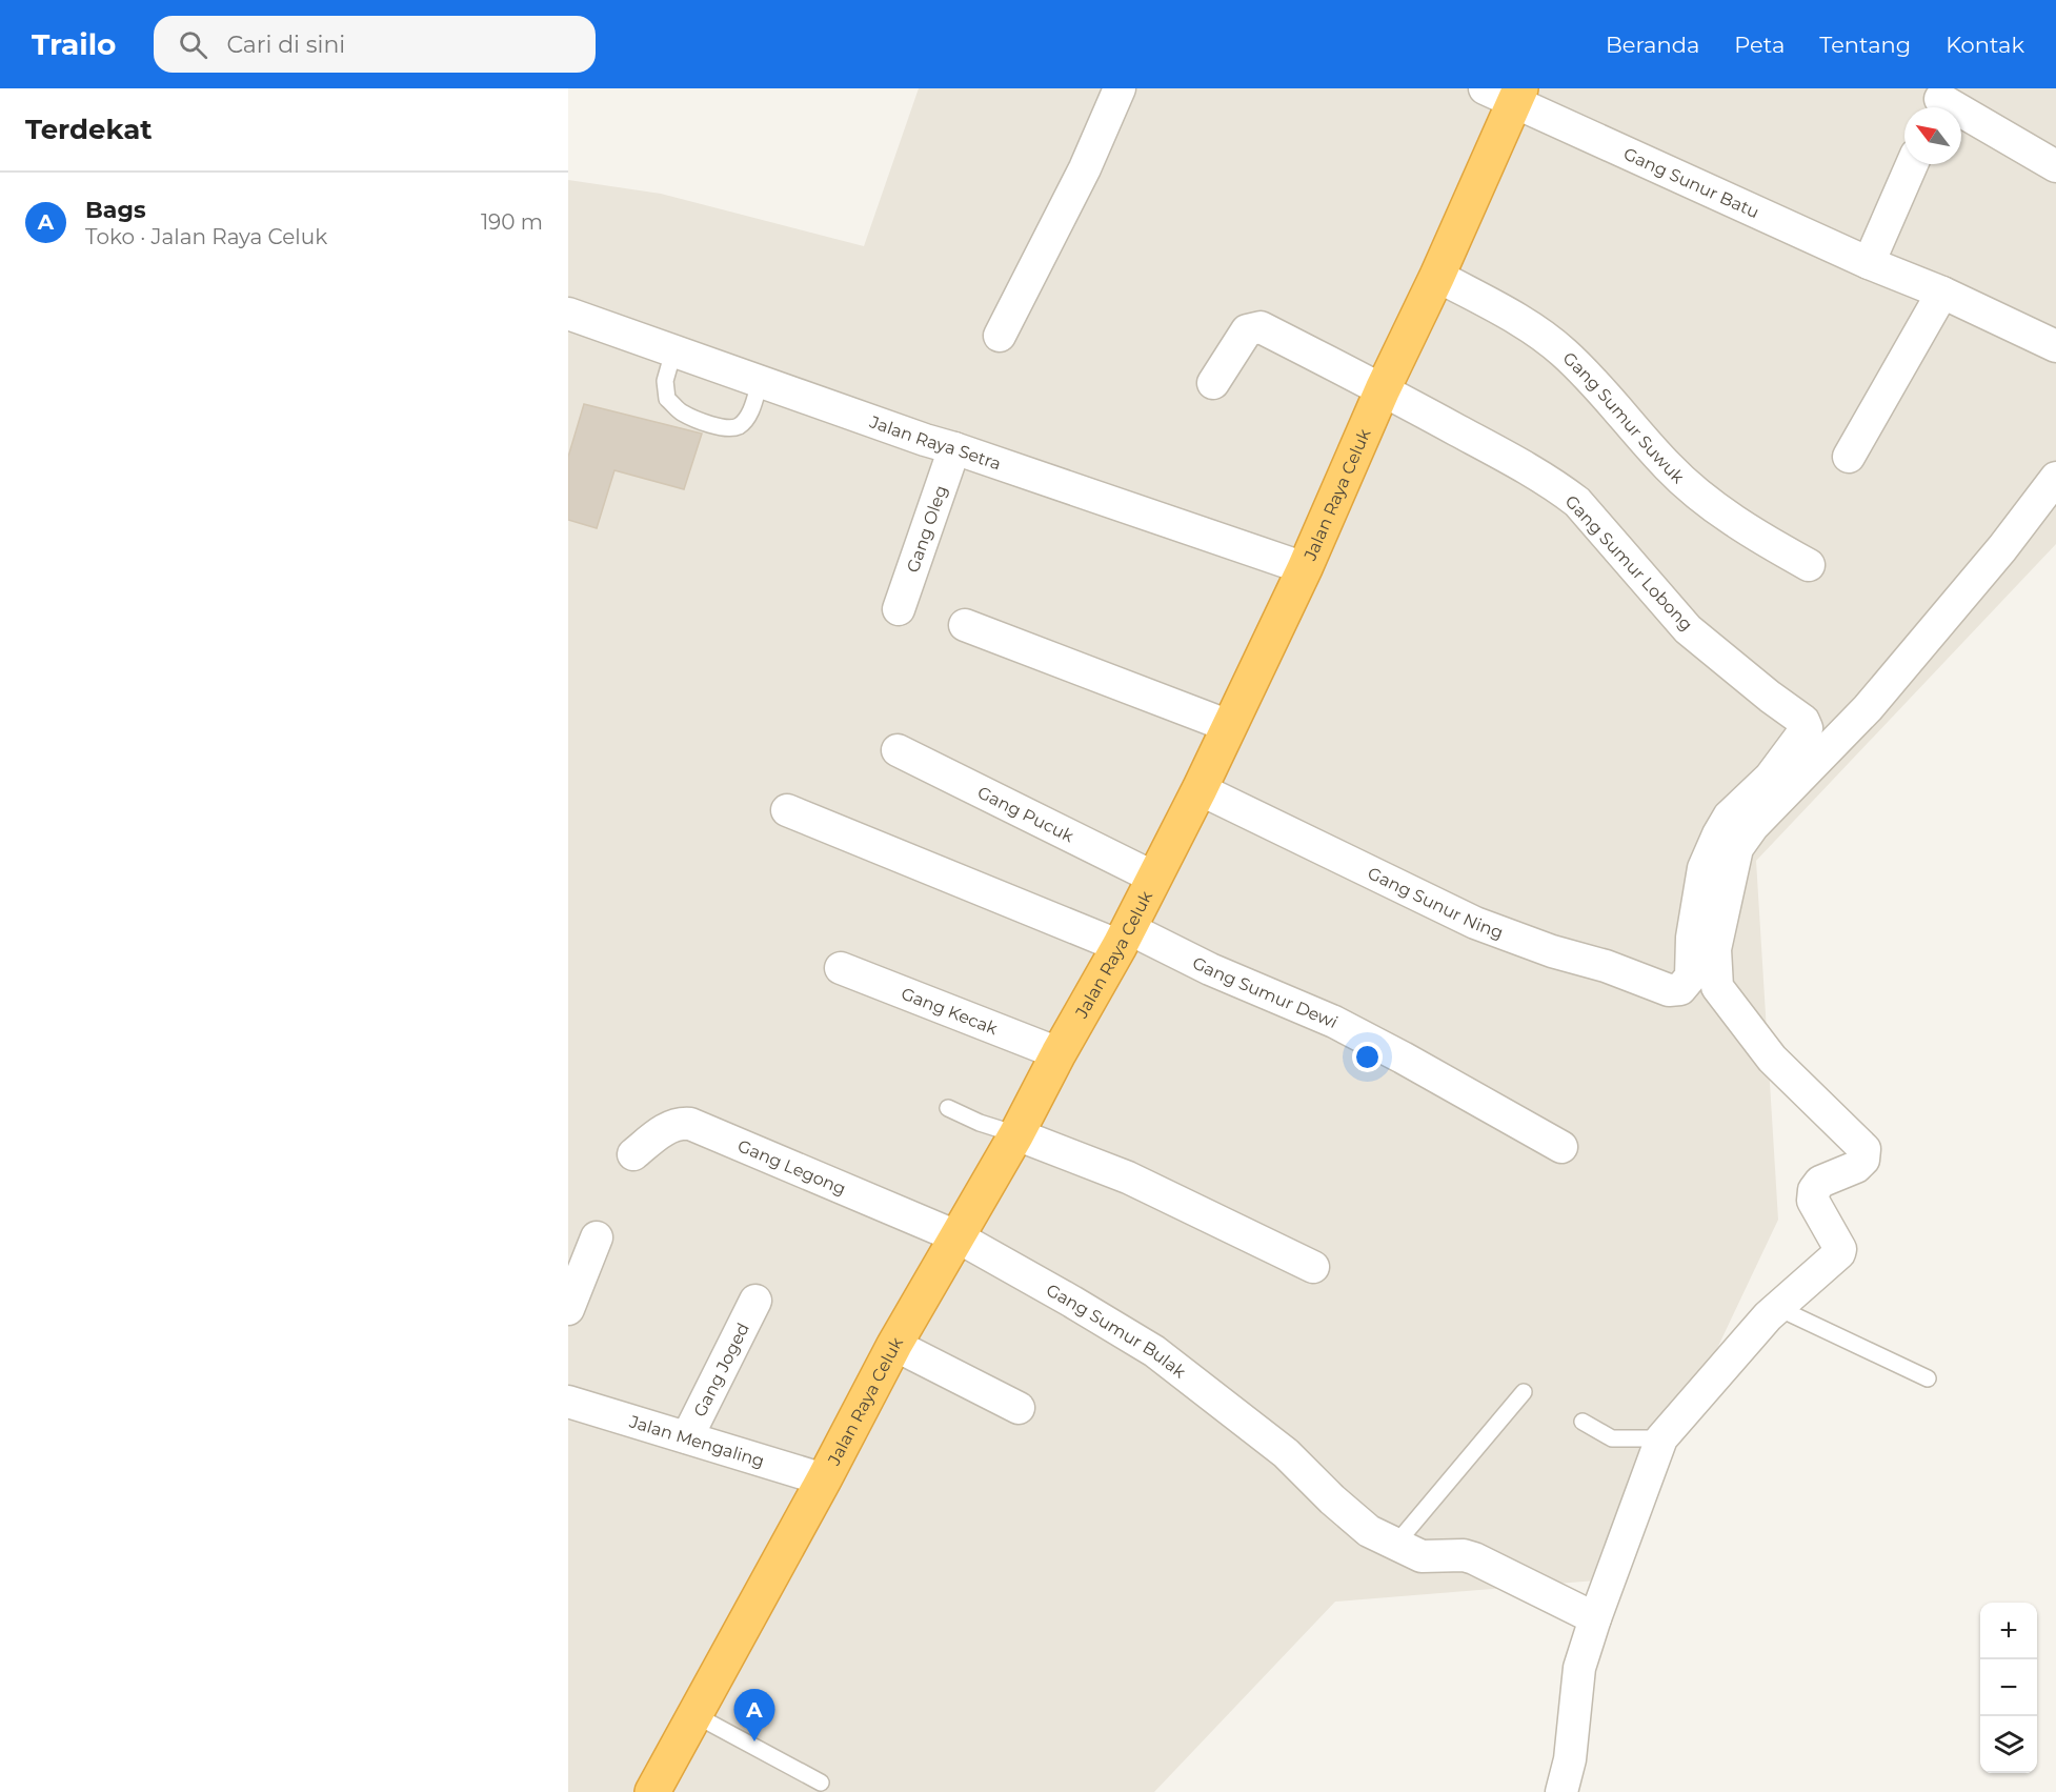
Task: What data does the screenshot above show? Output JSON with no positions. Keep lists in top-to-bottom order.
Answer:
{
  "streets": {
    "highway": ["Jalan Raya Celuk"],
    "street": [
      "Gang Sunur Batu",
      "Gang Sumur Suwuk",
      "Jalan Raya Setra",
      "Gang Oleg",
      "Gang Sumur Lobong",
      "Gang Pucuk",
      "Gang Sunur Ning",
      "Gang Sumur Dewi",
      "Gang Kecak",
      "Gang Legong",
      "Gang Sumur Bulak",
      "Gang Joged",
      "Jalan Mengaling"
    ]
  },
  "crossings": [
    ["Gang Sunur Batu", "Jalan Raya Celuk"],
    ["Gang Sumur Suwuk", "Jalan Raya Celuk"],
    ["Jalan Raya Setra", "Jalan Raya Celuk"],
    ["Jalan Raya Setra", "Gang Oleg"],
    ["Jalan Raya Celuk", "Gang Sumur Lobong"],
    ["Jalan Raya Celuk", "Gang Pucuk"],
    ["Jalan Raya Celuk", "Gang Sunur Ning"],
    ["Jalan Raya Celuk", "Gang Sumur Dewi"],
    ["Jalan Raya Celuk", "Gang Kecak"],
    ["Jalan Raya Celuk", "Gang Legong"],
    ["Jalan Raya Celuk", "Gang Sumur Bulak"],
    ["Jalan Raya Celuk", "Jalan Mengaling"],
    ["Gang Sumur Lobong", "Gang Sunur Ning"],
    ["Gang Legong", "Gang Sumur Bulak"],
    ["Gang Joged", "Jalan Mengaling"]
  ],
  "north": "top left",
  "page": {
    "header": "Trailo",
    "search": "Cari di sini",
    "nav": [
      "Beranda",
      "Peta",
      "Tentang",
      "Kontak"
    ],
    "heading": "Terdekat",
    "list": [
      {
        "mark": "A",
        "name": "Bags",
        "note": "Toko · Jalan Raya Celuk",
        "value": "190 m"
      }
    ],
    "map_buttons": ["+", "−"],
    "pins": "A"
  }
}
